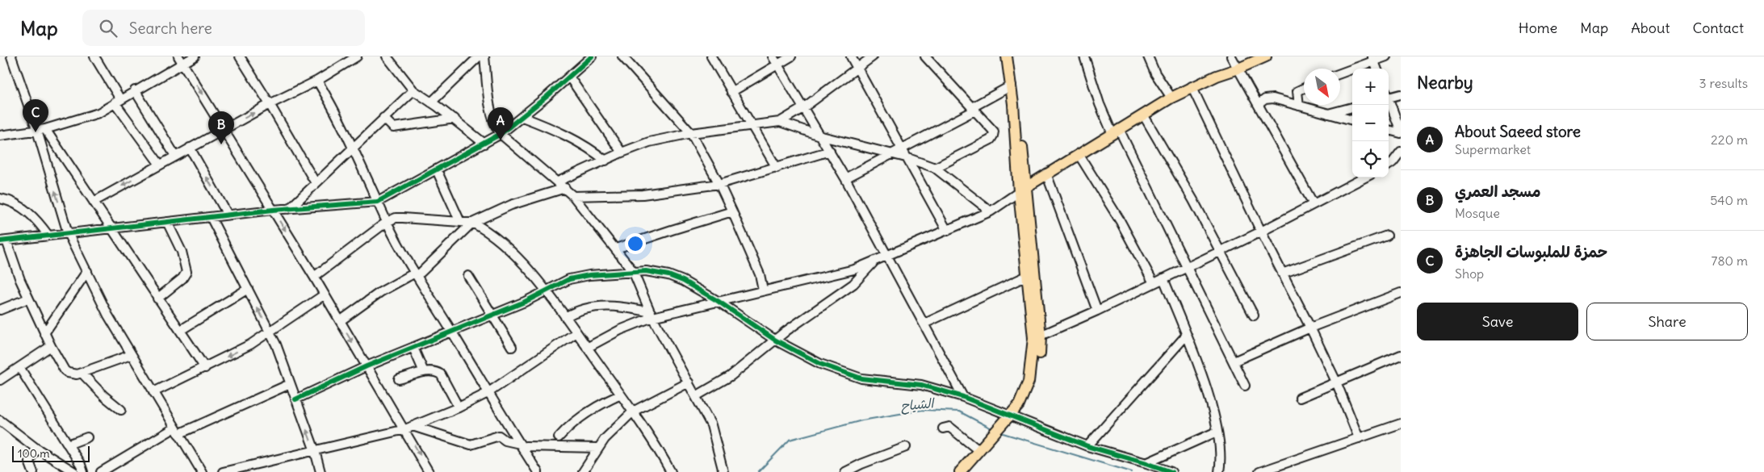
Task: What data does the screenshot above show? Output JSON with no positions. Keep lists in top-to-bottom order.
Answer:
{
  "water": ["الشياح"],
  "scale_bar": "100 m",
  "north": "bottom right",
  "page": {
    "header": "Map",
    "search": "Search here",
    "nav": [
      "Home",
      "Map",
      "About",
      "Contact"
    ],
    "heading": ["Nearby", "3 results"],
    "map_buttons": ["+", "−"],
    "pins": ["C", "A", "B"],
    "list": [
      {
        "mark": "A",
        "name": "About Saeed store",
        "note": "Supermarket",
        "value": "220 m"
      },
      {
        "mark": "B",
        "name": "مسجد العمري",
        "note": "Mosque",
        "value": "540 m"
      },
      {
        "mark": "C",
        "name": "حمزة للملبوسات الجاهزة",
        "note": "Shop",
        "value": "780 m"
      }
    ],
    "buttons": ["Save", "Share"],
    "scale": "100 m"
  }
}
